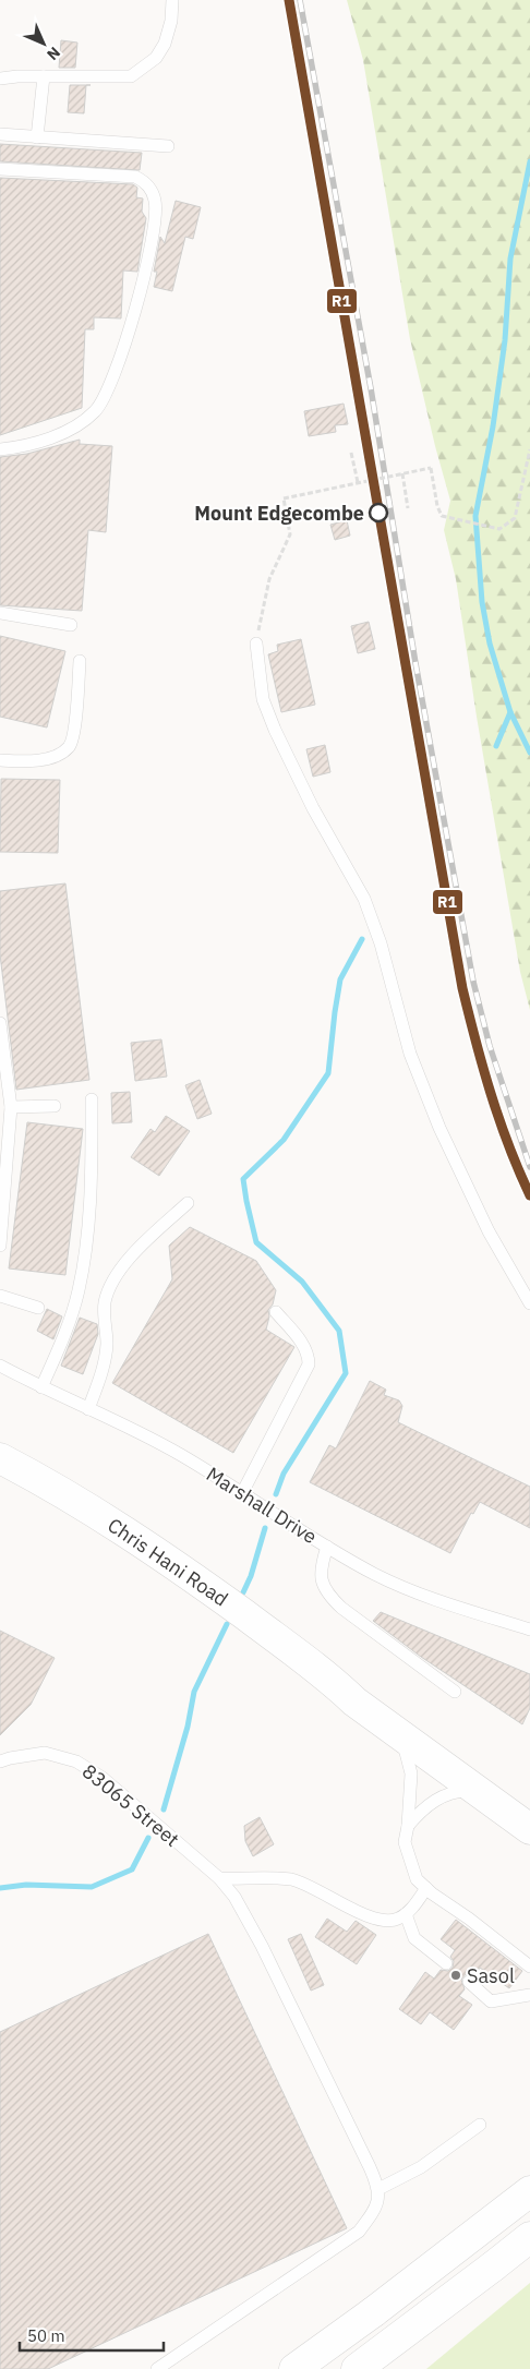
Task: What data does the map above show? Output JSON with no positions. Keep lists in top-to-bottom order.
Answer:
{
  "streets": {
    "main road": ["Chris Hani Road"],
    "lane": ["Marshall Drive", "83065 Street"]
  },
  "places": ["Mount Edgecombe", "Sasol"],
  "lines": ["transit line R1"],
  "scale_bar": "50 m",
  "north": "bottom right"
}
